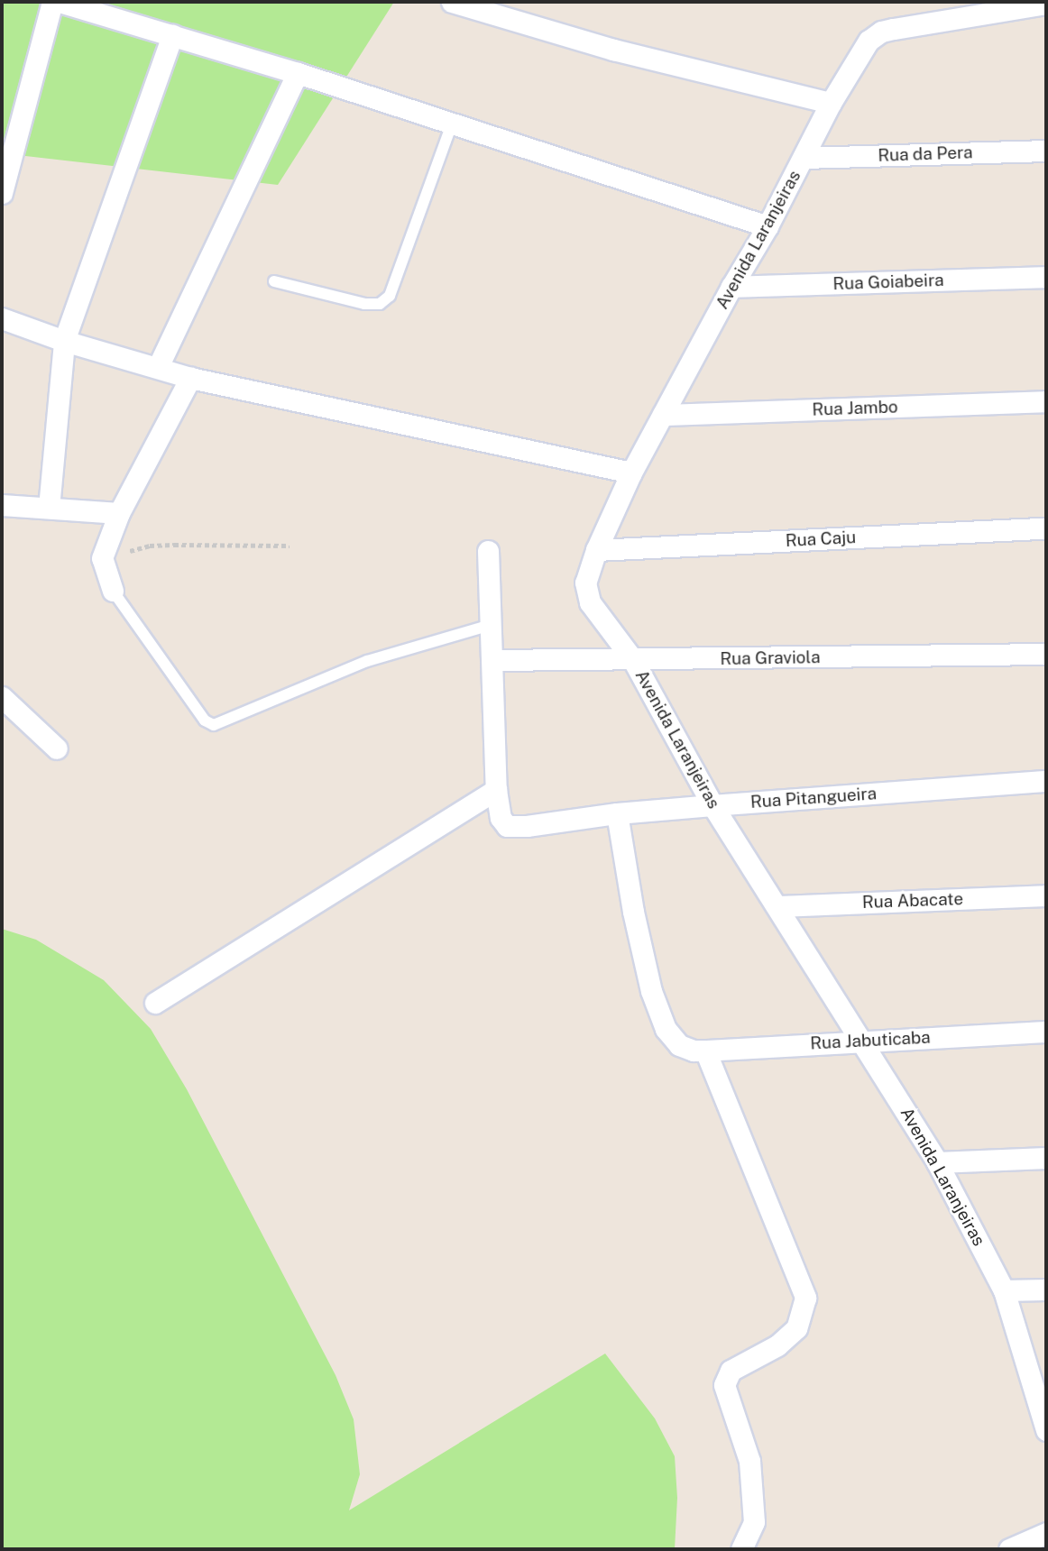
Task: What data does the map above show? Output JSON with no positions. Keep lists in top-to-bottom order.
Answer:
{
  "streets": {
    "street": [
      "Rua da Pera",
      "Avenida Laranjeiras",
      "Rua Goiabeira",
      "Rua Jambo",
      "Rua Caju",
      "Rua Graviola",
      "Rua Pitangueira",
      "Rua Abacate",
      "Rua Jabuticaba"
    ]
  },
  "crossings": [
    ["Rua da Pera", "Avenida Laranjeiras"],
    ["Avenida Laranjeiras", "Rua Goiabeira"],
    ["Avenida Laranjeiras", "Rua Jambo"],
    ["Avenida Laranjeiras", "Rua Caju"],
    ["Avenida Laranjeiras", "Rua Graviola"],
    ["Avenida Laranjeiras", "Rua Pitangueira"],
    ["Avenida Laranjeiras", "Rua Abacate"],
    ["Avenida Laranjeiras", "Rua Jabuticaba"]
  ]
}
